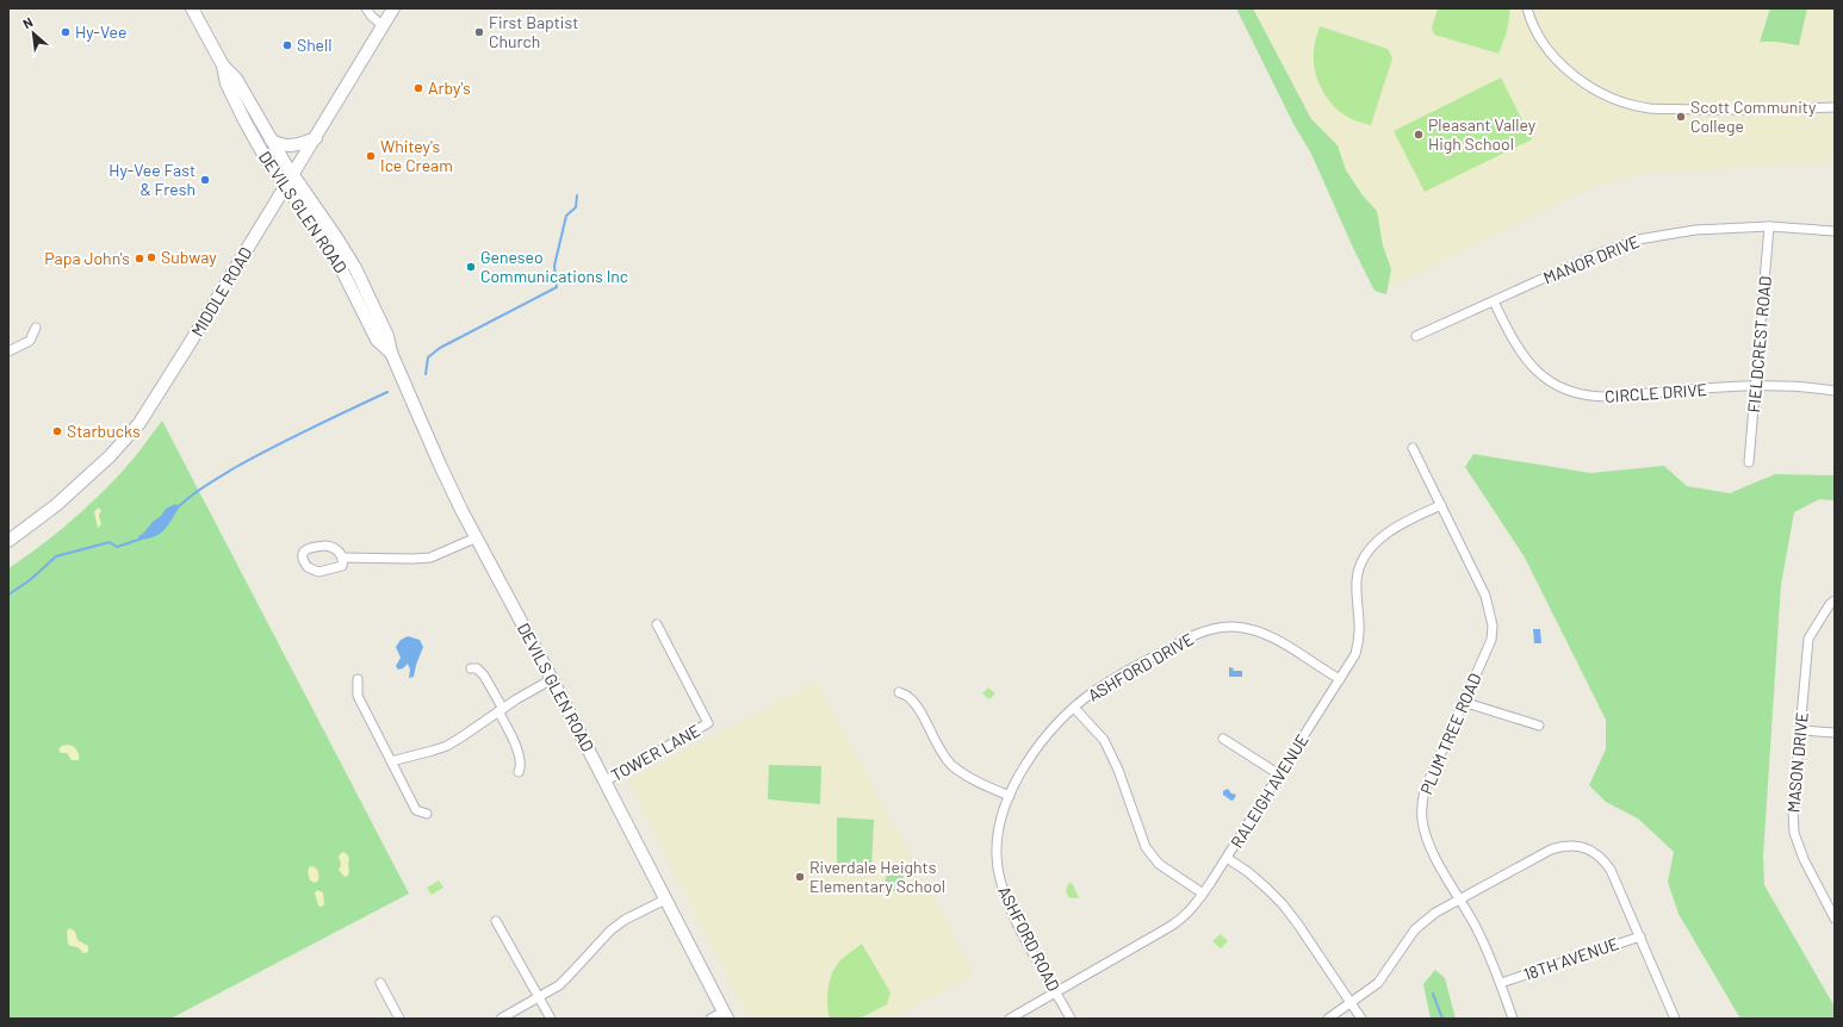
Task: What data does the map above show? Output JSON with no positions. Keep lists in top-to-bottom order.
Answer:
{
  "streets": {
    "main road": ["DEVILS GLEN ROAD", "MIDDLE ROAD"],
    "street": [
      "MANOR DRIVE",
      "FIELDCREST ROAD",
      "CIRCLE DRIVE",
      "ASHFORD DRIVE",
      "PLUM TREE ROAD",
      "TOWER LANE",
      "MASON DRIVE",
      "RALEIGH AVENUE",
      "ASHFORD ROAD",
      "18TH AVENUE"
    ]
  },
  "crossings": [
    ["DEVILS GLEN ROAD", "MIDDLE ROAD"],
    ["DEVILS GLEN ROAD", "TOWER LANE"],
    ["MANOR DRIVE", "FIELDCREST ROAD"],
    ["MANOR DRIVE", "CIRCLE DRIVE"],
    ["FIELDCREST ROAD", "CIRCLE DRIVE"],
    ["ASHFORD DRIVE", "RALEIGH AVENUE"],
    ["ASHFORD DRIVE", "ASHFORD ROAD"],
    ["PLUM TREE ROAD", "RALEIGH AVENUE"],
    ["PLUM TREE ROAD", "18TH AVENUE"],
    ["RALEIGH AVENUE", "ASHFORD ROAD"]
  ],
  "places": [
    "Hy-Vee",
    "First Baptist Church",
    "Shell",
    "Arby's",
    "Scott Community College",
    "Pleasant Valley High School",
    "Whitey's Ice Cream",
    "Hy-Vee Fast & Fresh",
    "Subway",
    "Papa John's",
    "Geneseo Communications Inc",
    "Starbucks",
    "Riverdale Heights Elementary School"
  ],
  "north": "top left"
}
